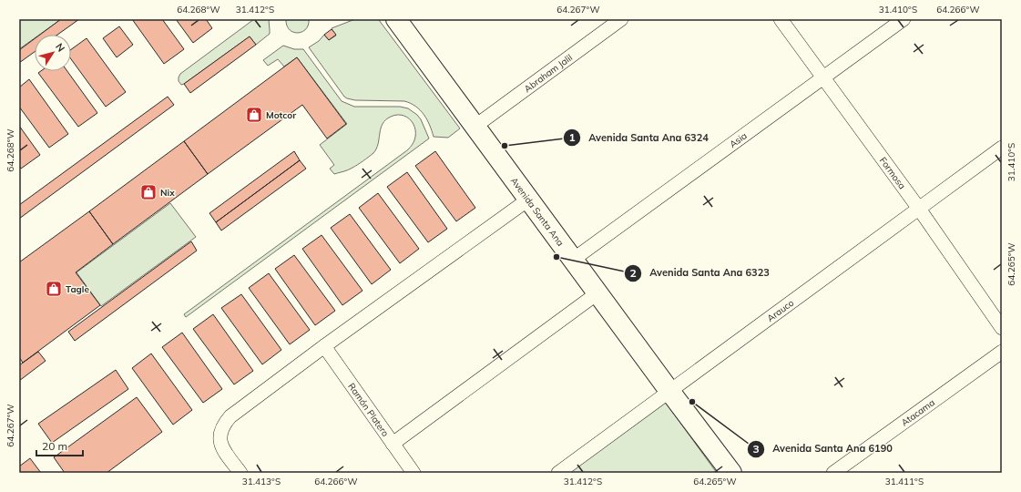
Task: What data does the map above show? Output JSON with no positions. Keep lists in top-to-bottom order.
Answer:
{
  "streets": {
    "main road": ["Avenida Santa Ana"],
    "street": [
      "Abraham Jalil",
      "Asia",
      "Formosa",
      "Arauco",
      "Ramón Platero",
      "Atacama"
    ]
  },
  "crossings": [
    ["Abraham Jalil", "Avenida Santa Ana"],
    ["Asia", "Formosa"],
    ["Asia", "Avenida Santa Ana"],
    ["Formosa", "Arauco"],
    ["Avenida Santa Ana", "Arauco"]
  ],
  "places": {
    "shop": ["Motcor", "Nix", "Tagle"],
    "other": ["Avenida Santa Ana 6324", "Avenida Santa Ana 6323", "Avenida Santa Ana 6190"]
  },
  "scale_bar": "20 m",
  "north": "top right",
  "coordinates": [
    "64.268°W",
    "31.412°S",
    "64.267°W",
    "31.410°S",
    "64.266°W",
    "64.265°W",
    "31.413°S",
    "31.411°S"
  ]
}
